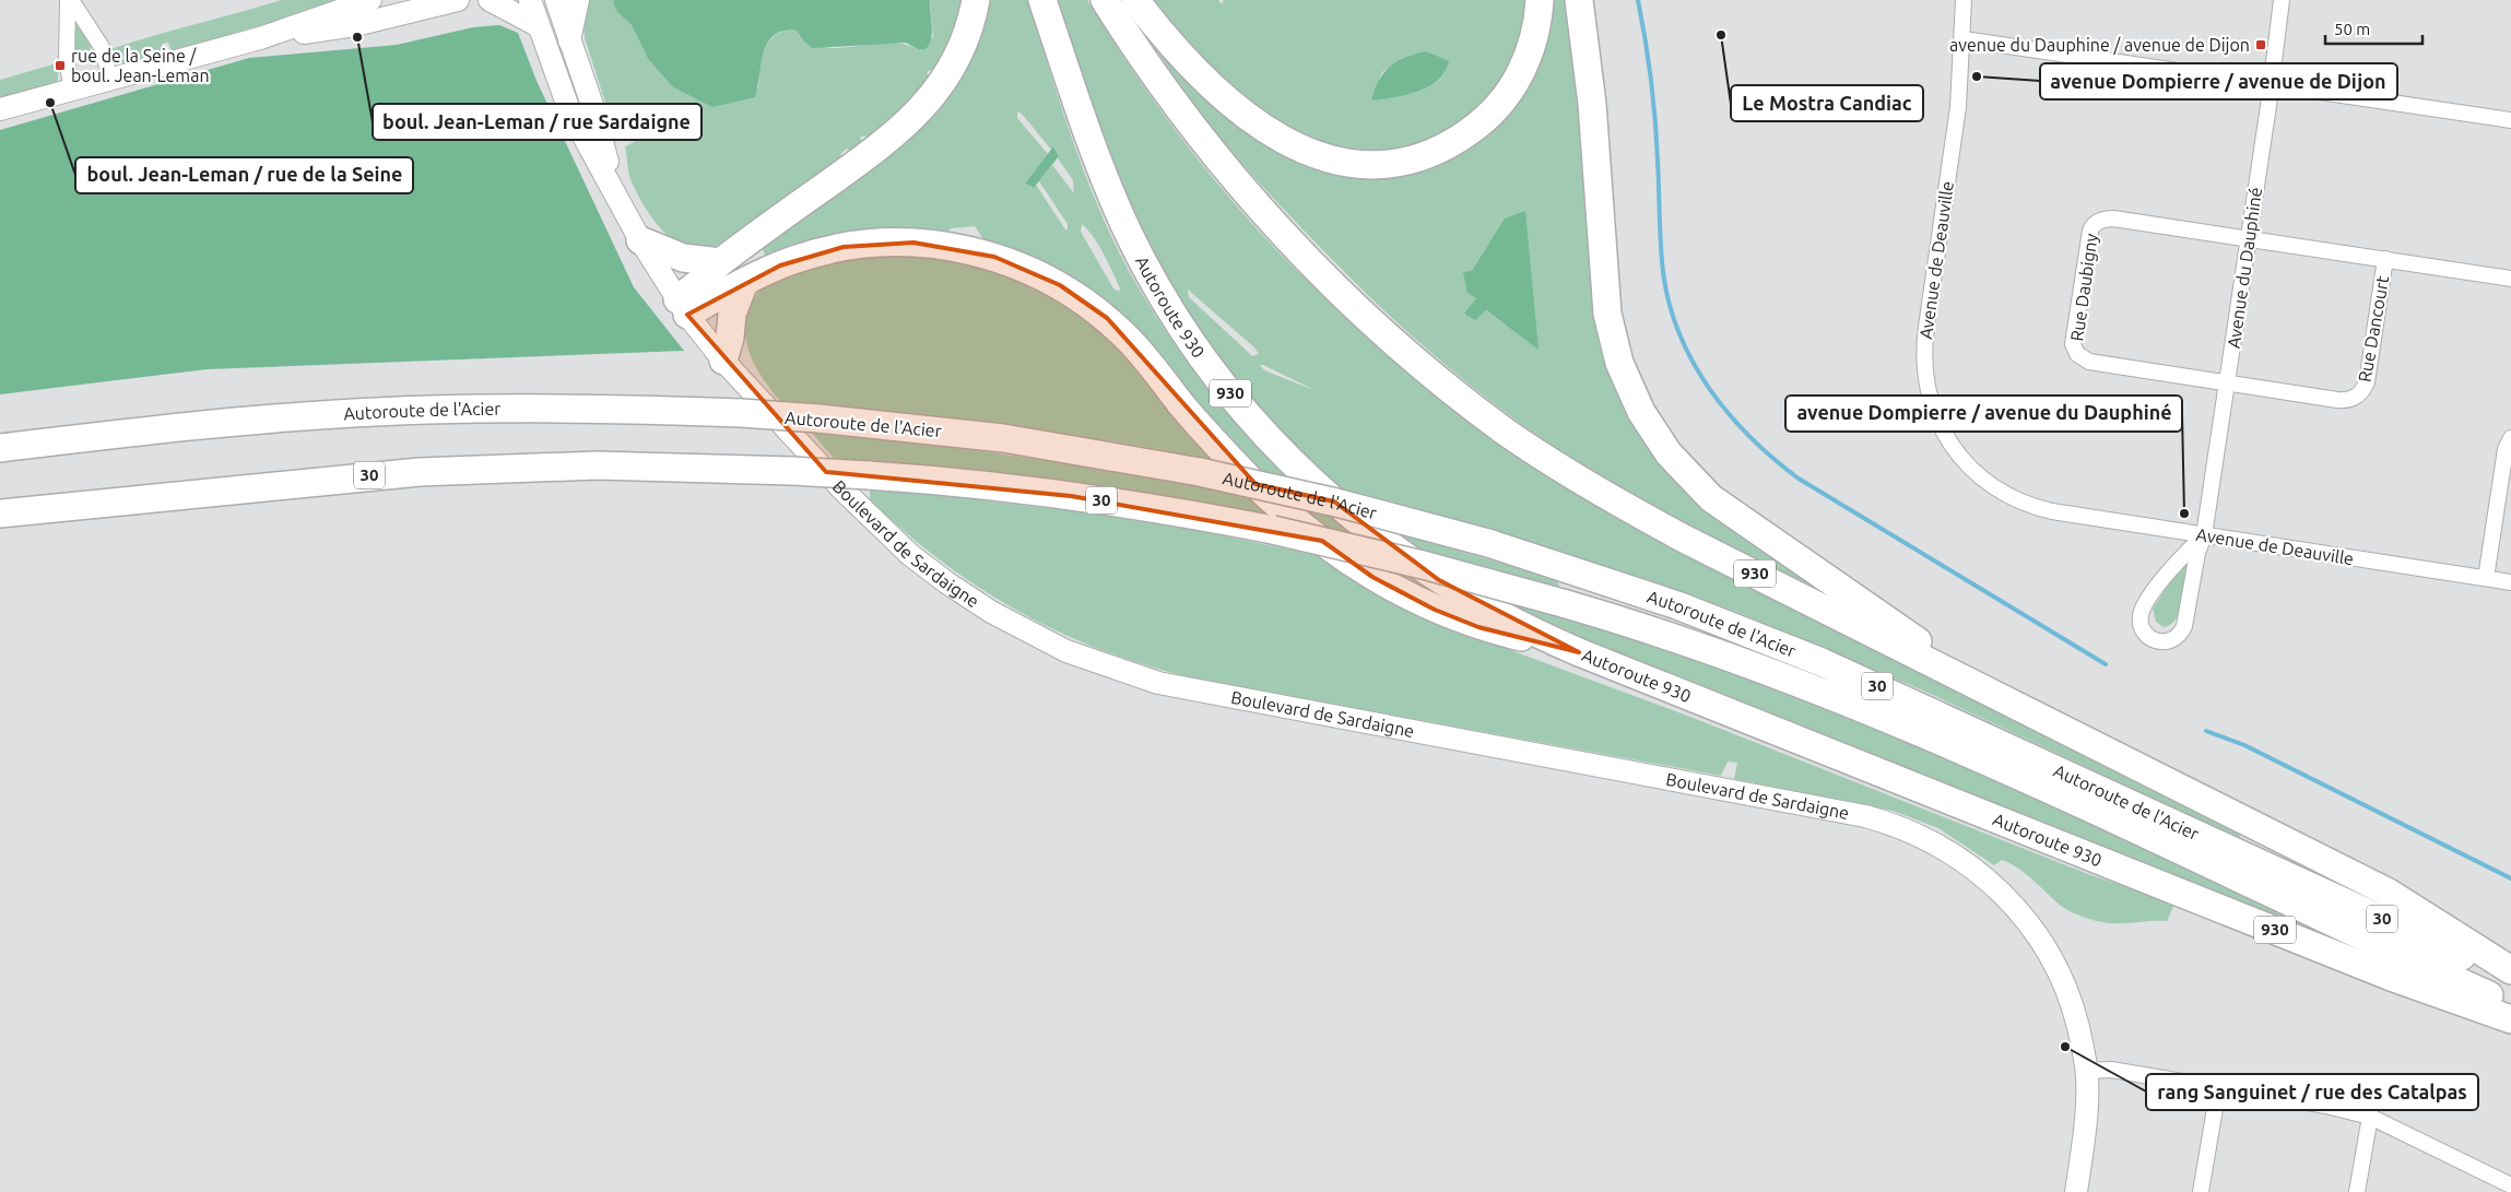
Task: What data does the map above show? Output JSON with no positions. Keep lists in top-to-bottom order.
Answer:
{
  "streets": {
    "highway": [
      "Autoroute 930",
      "930",
      "Autoroute de l'Acier",
      "30"
    ],
    "street": [
      "Avenue de Deauville",
      "Avenue du Dauphiné",
      "Rue Daubigny",
      "Rue Dancourt",
      "Boulevard de Sardaigne"
    ]
  },
  "crossings": [
    ["Avenue de Deauville", "Avenue du Dauphiné"],
    ["Avenue du Dauphiné", "Rue Daubigny"],
    ["Avenue du Dauphiné", "Rue Dancourt"],
    ["Rue Daubigny", "Rue Dancourt"]
  ],
  "places": {
    "other": [
      "Le Mostra Candiac",
      "boul. Jean-Leman / rue Sardaigne",
      "avenue Dompierre / avenue de Dijon",
      "boul. Jean-Leman / rue de la Seine",
      "avenue Dompierre / avenue du Dauphiné",
      "rang Sanguinet / rue des Catalpas"
    ],
    "transit": ["avenue du Dauphine / avenue de Dijon", "rue de la Seine / boul. Jean-Leman"]
  },
  "scale_bar": "50 m"
}
